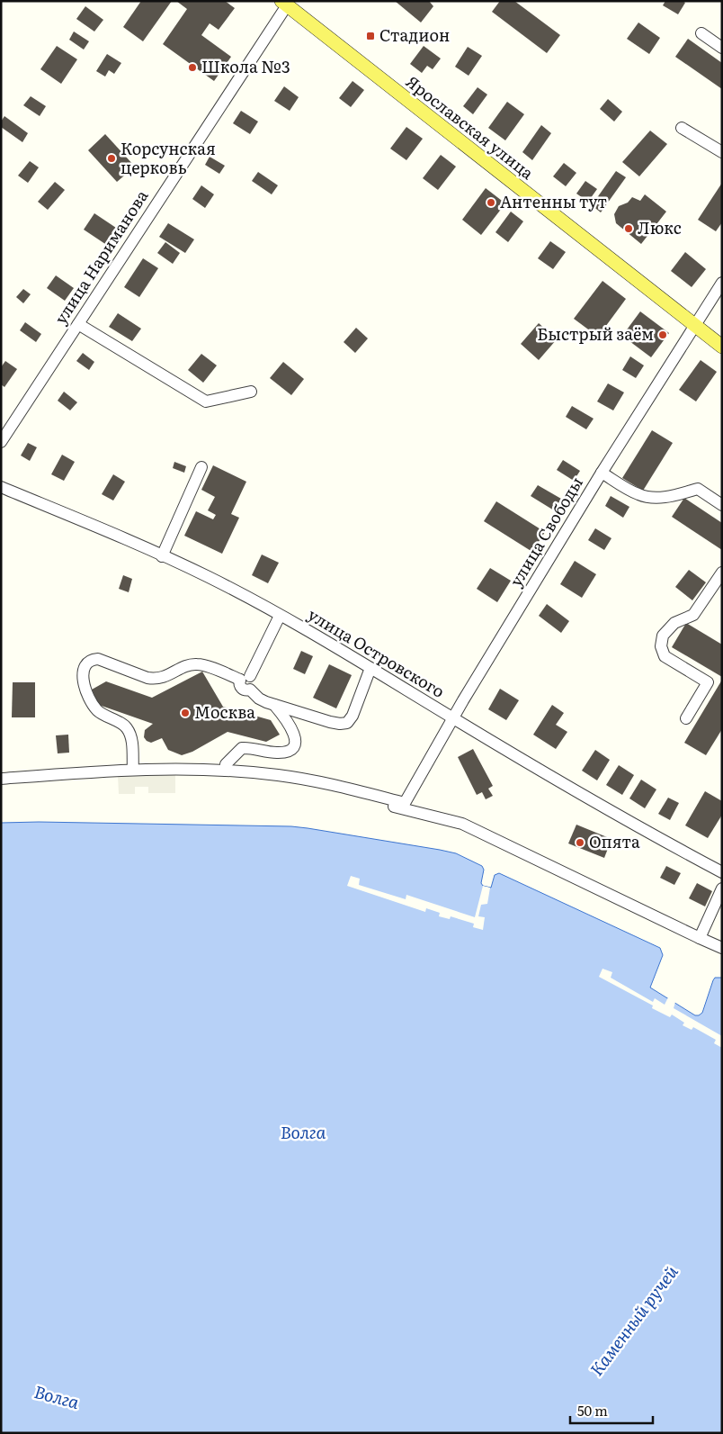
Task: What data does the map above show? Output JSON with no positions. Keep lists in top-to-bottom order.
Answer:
{
  "streets": {
    "main road": ["Ярославская улица"],
    "street": ["улица Нариманова", "улица Свободы", "улица Островского"]
  },
  "crossings": [
    ["Ярославская улица", "улица Нариманова"],
    ["Ярославская улица", "улица Свободы"],
    ["улица Свободы", "улица Островского"]
  ],
  "water": ["Волга", "Каменный ручей"],
  "places": {
    "transit": ["Стадион"],
    "other": [
      "Школа №3",
      "Корсунская церковь",
      "Антенны тут",
      "Люкс",
      "Быстрый заём",
      "Москва",
      "Опята"
    ]
  },
  "scale_bar": "50 m"
}
